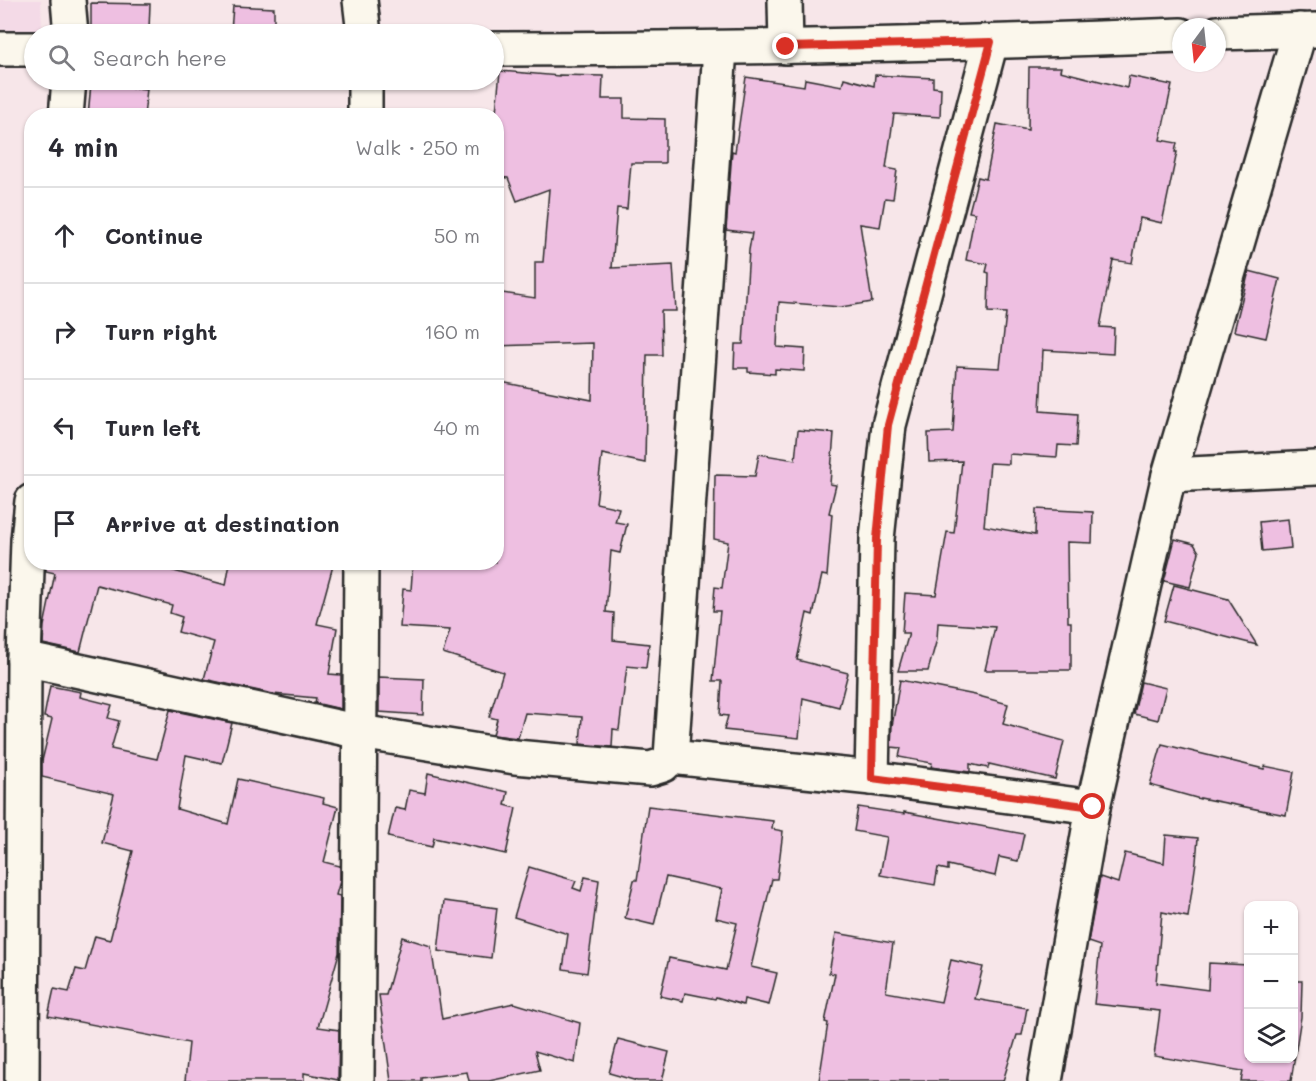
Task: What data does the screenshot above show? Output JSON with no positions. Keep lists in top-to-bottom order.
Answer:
{
  "north": "bottom",
  "page": {
    "search": "Search here",
    "heading": ["4 min", "Walk · 250 m"],
    "list": [
      ["Continue", "50 m"],
      ["Turn right", "160 m"],
      ["Turn left", "40 m"],
      "Arrive at destination"
    ],
    "map_buttons": ["+", "−"]
  }
}
